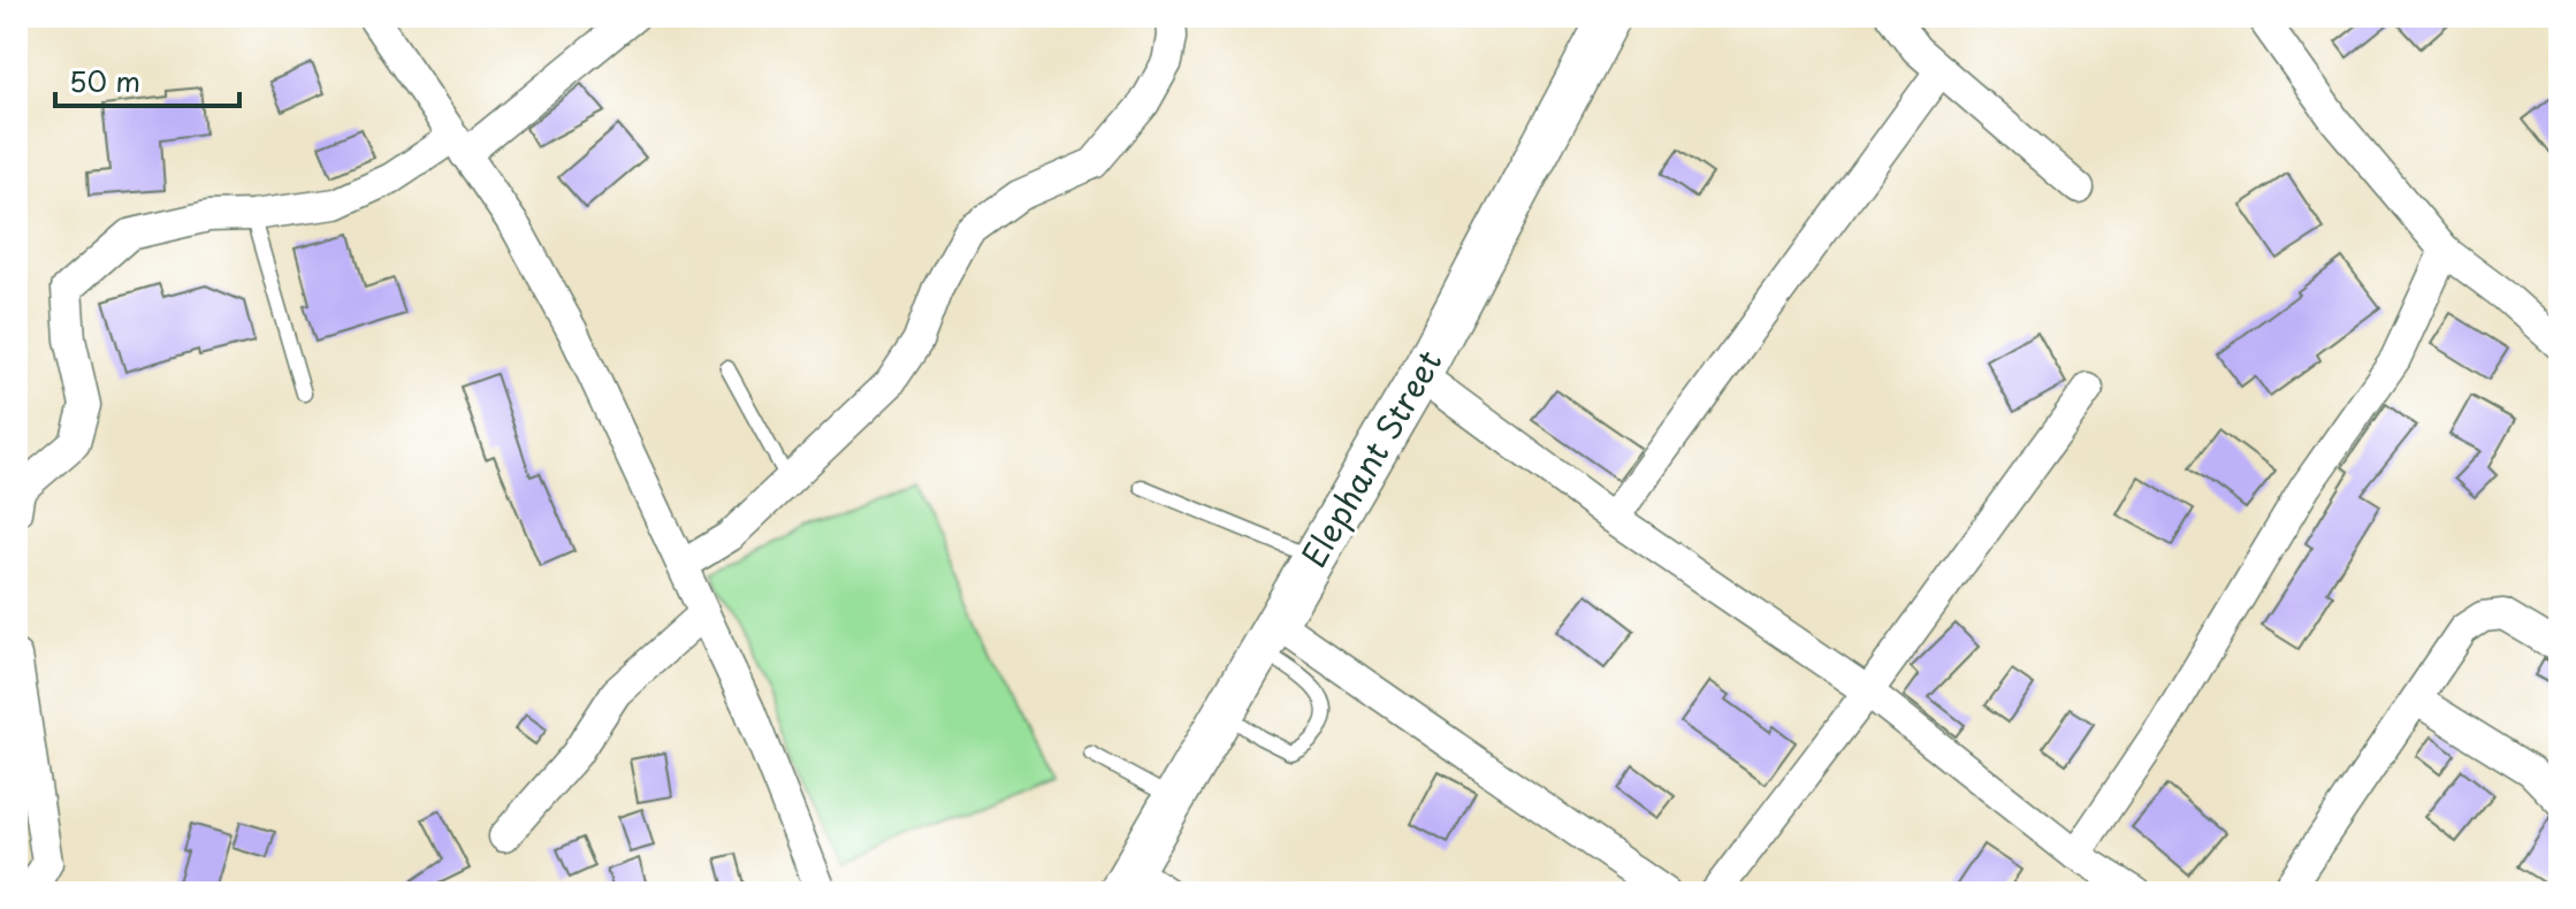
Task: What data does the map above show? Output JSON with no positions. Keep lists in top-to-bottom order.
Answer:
{
  "streets": {
    "main road": ["Elephant Street"]
  },
  "scale_bar": "50 m"
}
